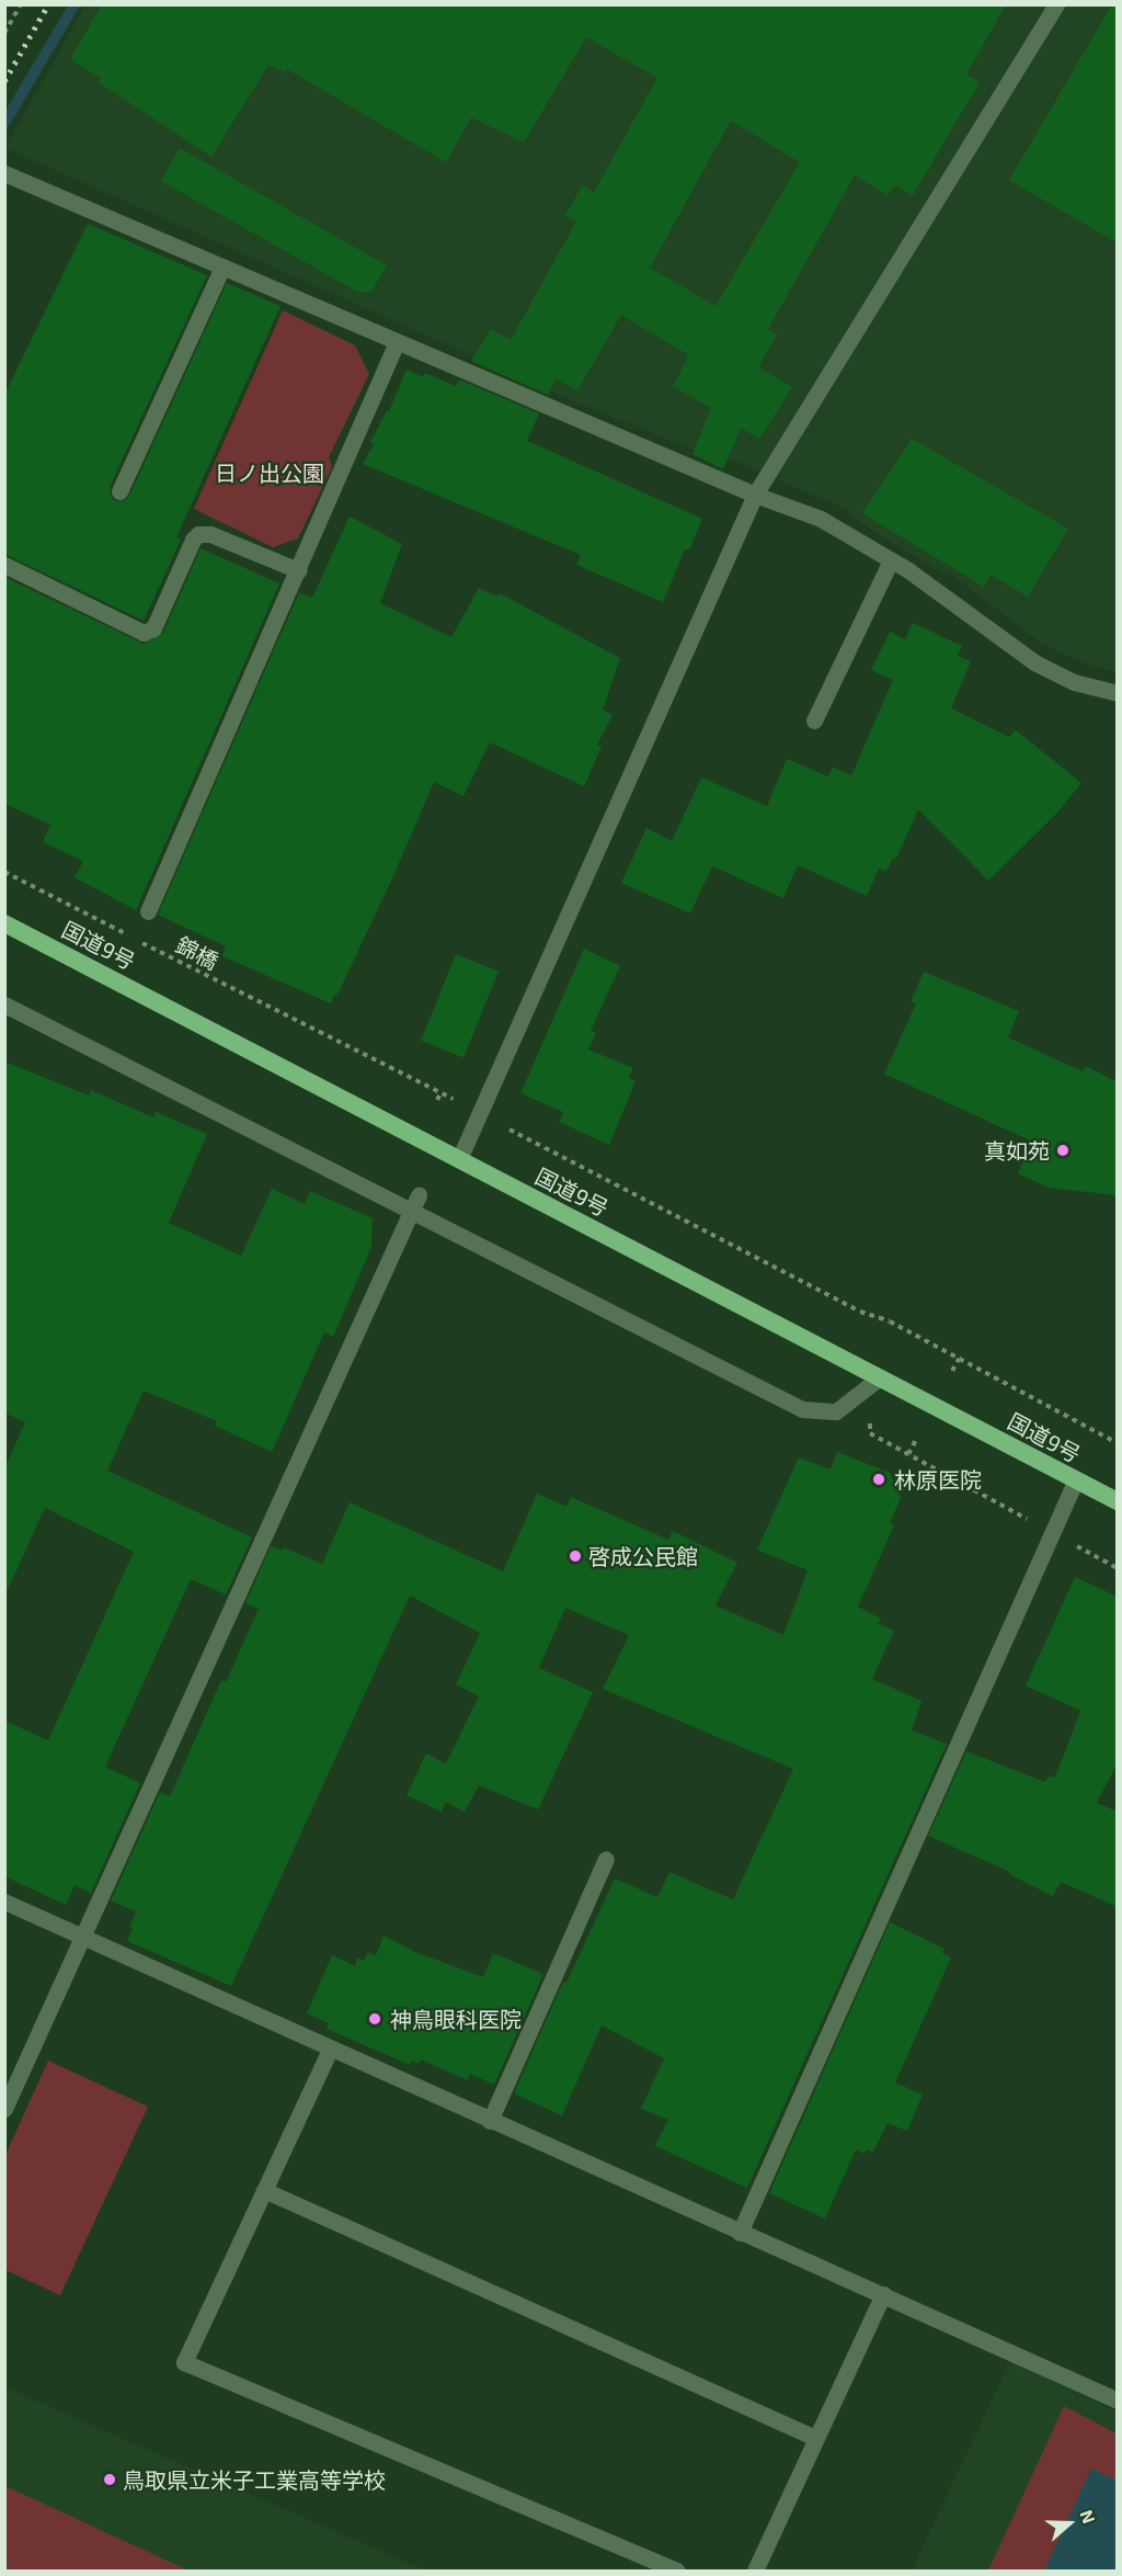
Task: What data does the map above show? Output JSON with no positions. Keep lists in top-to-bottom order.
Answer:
{
  "streets": {
    "highway": ["国道9号"],
    "path": ["錦橋"]
  },
  "parks": ["日ノ出公園"],
  "places": [
    "真如苑",
    "林原医院",
    "啓成公民館",
    "神鳥眼科医院",
    "鳥取県立米子工業高等学校"
  ],
  "north": "right"
}
